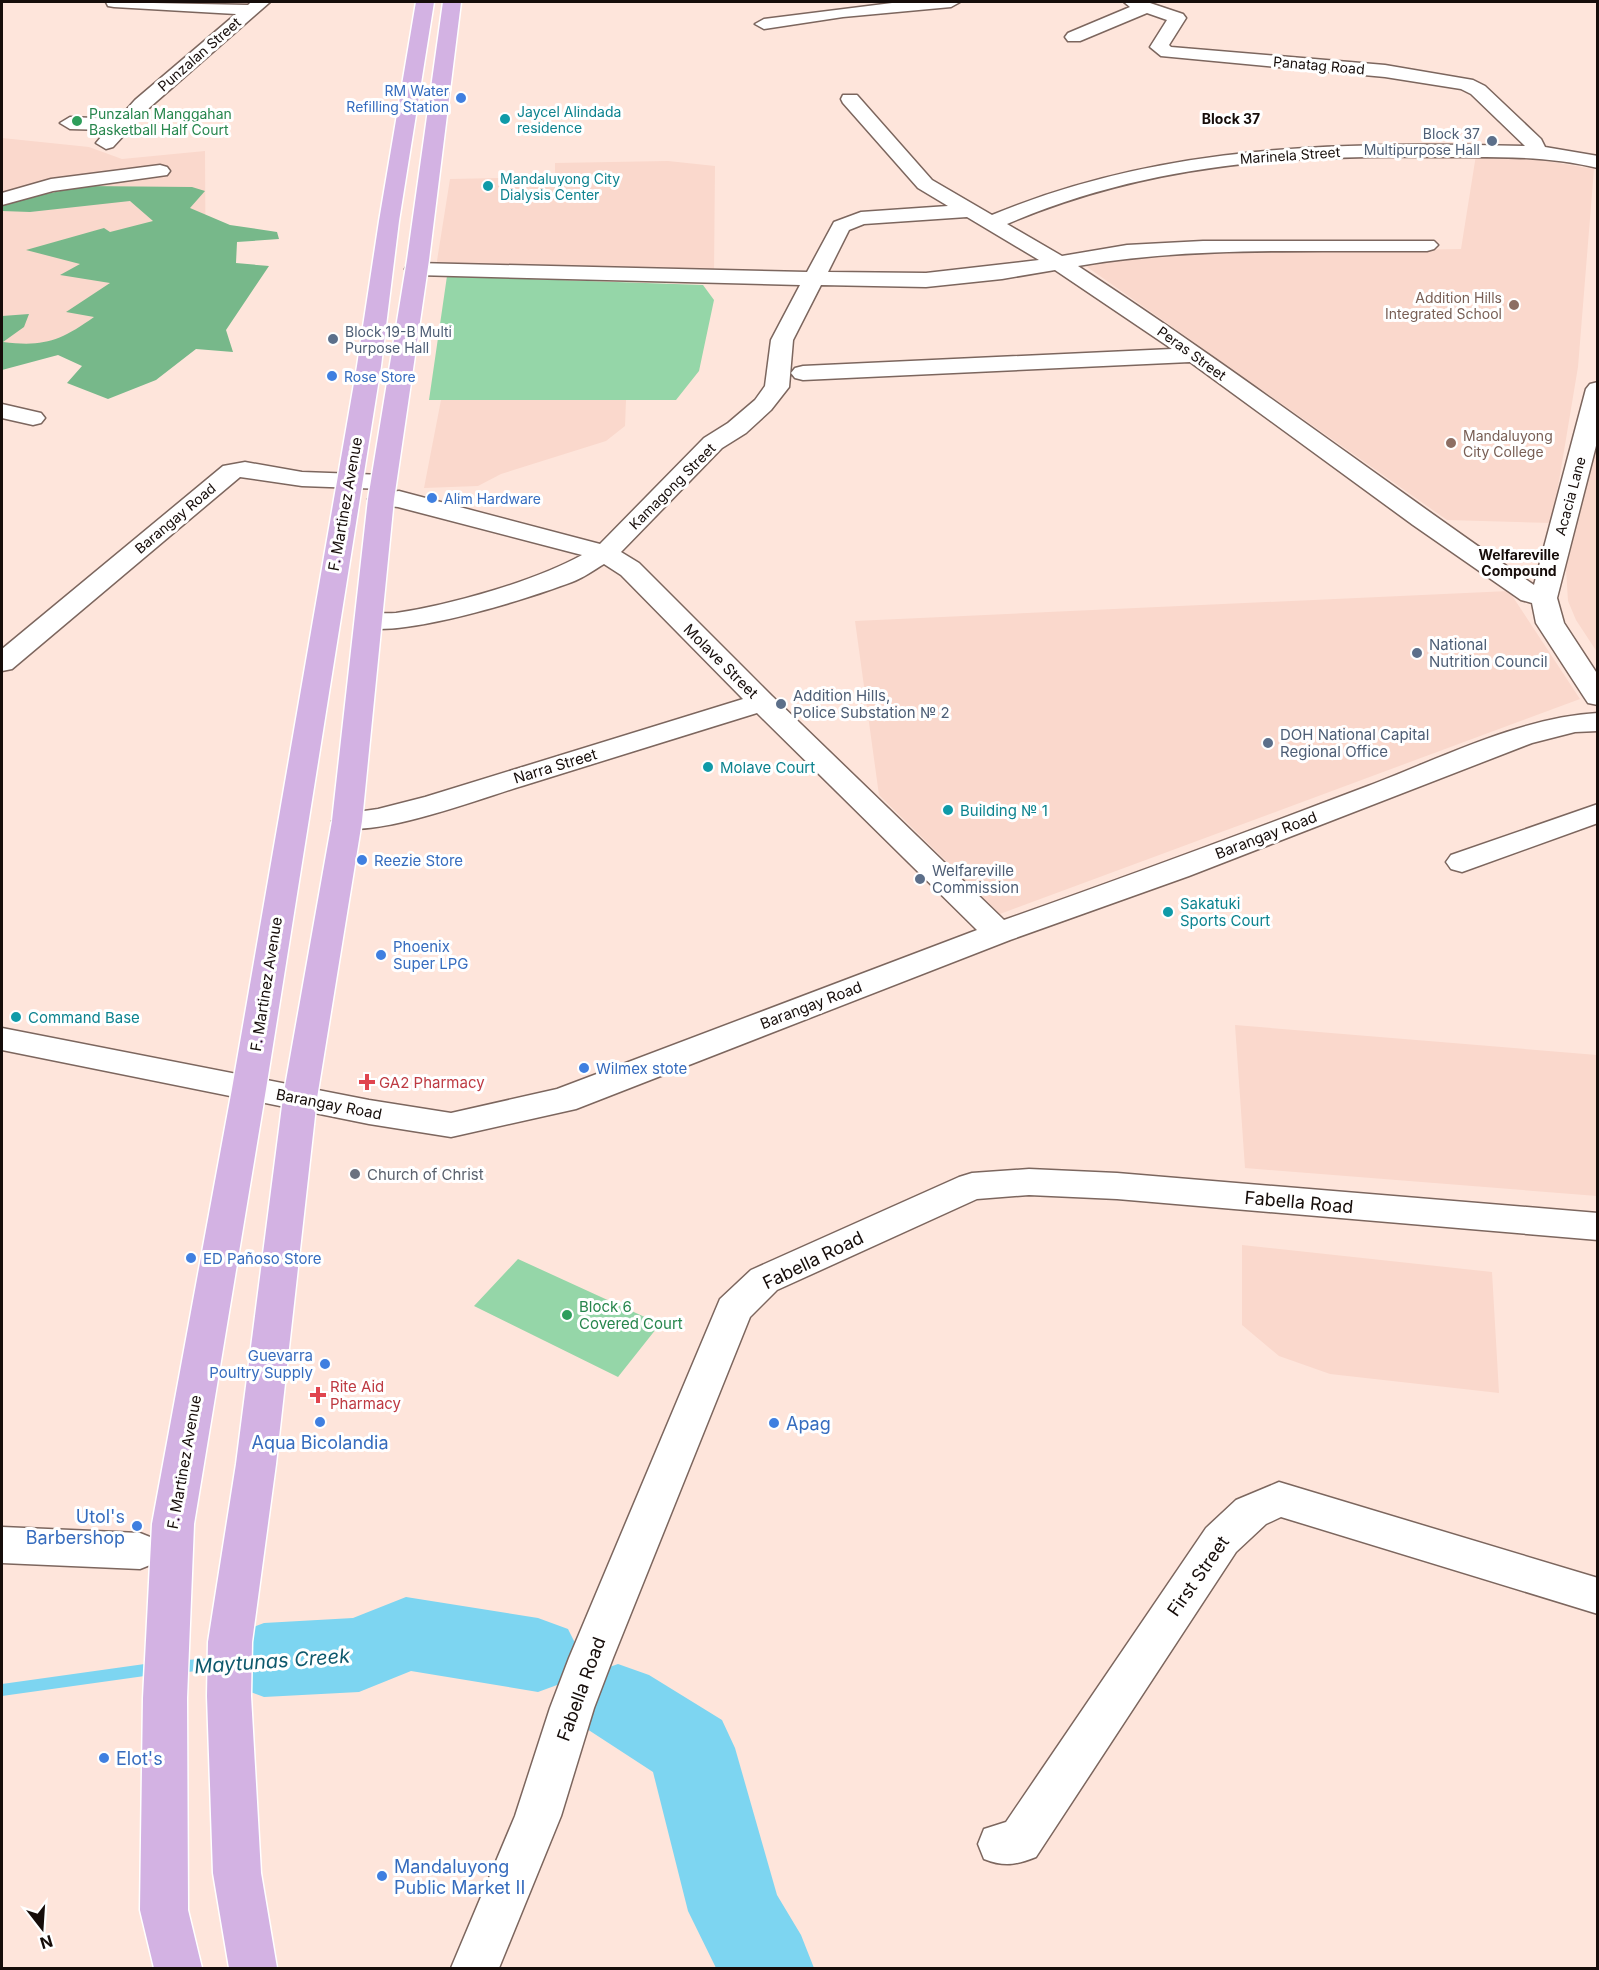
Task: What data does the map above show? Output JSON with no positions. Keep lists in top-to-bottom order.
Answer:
{
  "streets": {
    "main road": ["F. Martinez Avenue"],
    "street": [
      "Punzalan Street",
      "Panatag Road",
      "Marinela Street",
      "Peras Street",
      "Kamagong Street",
      "Acacia Lane",
      "Barangay Road",
      "Molave Street",
      "Narra Street",
      "Fabella Road",
      "First Street"
    ]
  },
  "crossings": [
    ["Panatag Road", "Marinela Street"],
    ["Marinela Street", "Peras Street"],
    ["Peras Street", "Kamagong Street"],
    ["Peras Street", "Acacia Lane"],
    ["Kamagong Street", "Molave Street"],
    ["F. Martinez Avenue", "Barangay Road"],
    ["Barangay Road", "Molave Street"],
    ["Molave Street", "Narra Street"]
  ],
  "districts": ["Block 37", "Welfareville Compound"],
  "water": ["Maytunas Creek"],
  "places": {
    "other": [
      "RM Water Refilling Station",
      "Jaycel Alindada residence",
      "Punzalan Manggahan Basketball Half Court",
      "Block 37 Multipurpose Hall",
      "Mandaluyong City Dialysis Center",
      "Addition Hills Integrated School",
      "Block 19-B Multi Purpose Hall",
      "Rose Store",
      "Mandaluyong City College",
      "Alim Hardware",
      "National Nutrition Council",
      "Addition Hills, Police Substation № 2",
      "DOH National Capital Regional Office",
      "Molave Court",
      "Building № 1",
      "Reezie Store",
      "Welfareville Commission",
      "Sakatuki Sports Court",
      "Phoenix Super LPG",
      "Command Base",
      "Wilmex stote",
      "Church of Christ",
      "ED Pañoso Store",
      "Block 6 Covered Court",
      "Guevarra Poultry Supply",
      "Aqua Bicolandia",
      "Apag",
      "Utol's Barbershop",
      "Elot's",
      "Mandaluyong Public Market II"
    ],
    "health": ["GA2 Pharmacy", "Rite Aid Pharmacy"]
  },
  "north": "bottom"
}
